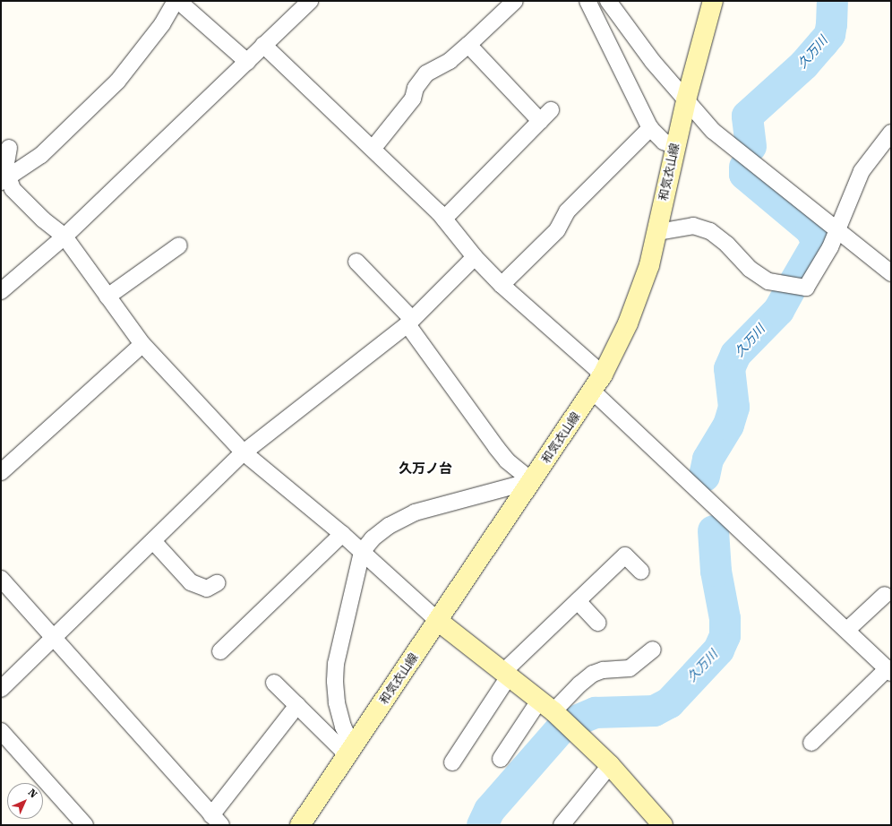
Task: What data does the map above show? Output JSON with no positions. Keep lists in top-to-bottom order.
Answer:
{
  "streets": {
    "main road": ["和気衣山線"]
  },
  "districts": ["久万ノ台"],
  "water": ["久万川"],
  "north": "top right"
}
